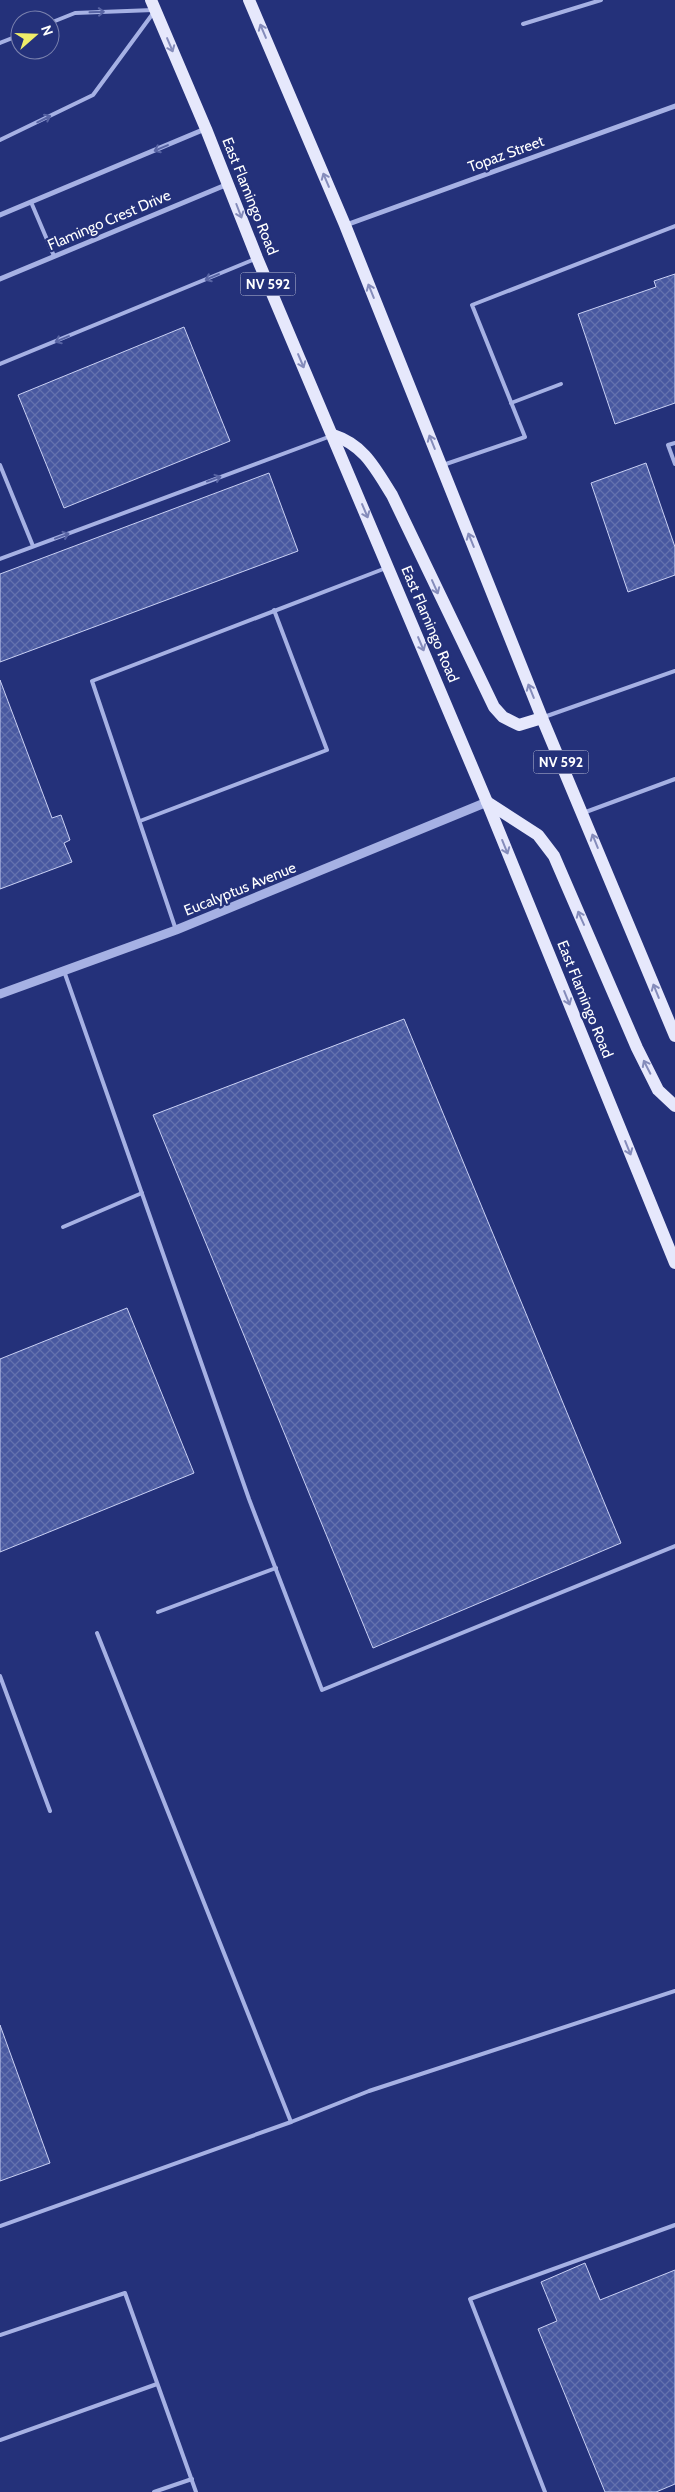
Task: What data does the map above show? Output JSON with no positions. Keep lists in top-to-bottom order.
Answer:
{
  "streets": {
    "main road": ["East Flamingo Road", "NV 592"],
    "street": ["Topaz Street", "Flamingo Crest Drive", "Eucalyptus Avenue"]
  },
  "crossings": [
    ["Topaz Street", "NV 592"],
    ["East Flamingo Road", "Flamingo Crest Drive"],
    ["East Flamingo Road", "Eucalyptus Avenue"]
  ],
  "north": "right"
}
